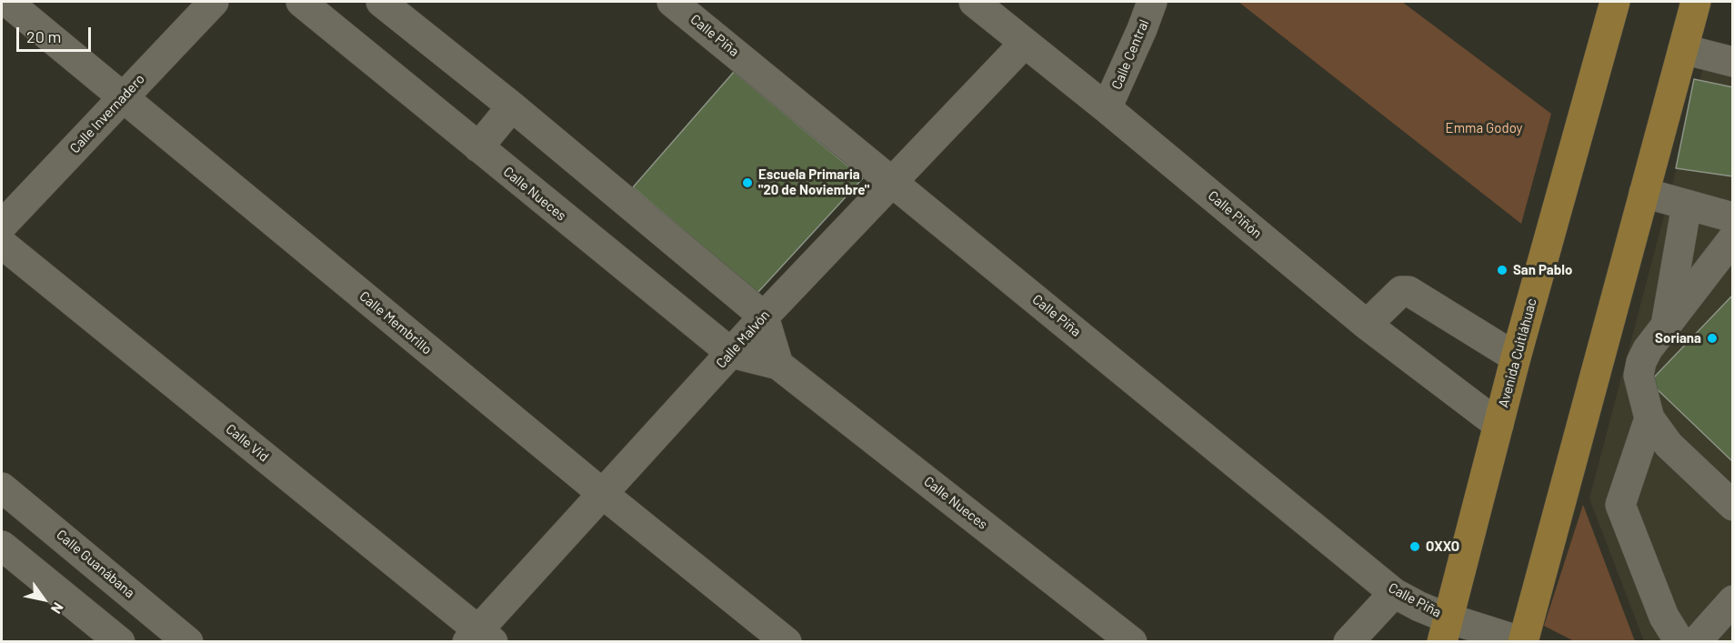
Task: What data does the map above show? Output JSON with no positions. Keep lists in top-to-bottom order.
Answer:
{
  "streets": {
    "main road": ["Avenida Cuitláhuac"],
    "street": [
      "Calle Piña",
      "Calle Central",
      "Calle Invernadero",
      "Calle Nueces",
      "Calle Piñón",
      "Calle Membrillo",
      "Calle Malvón",
      "Calle Vid",
      "Calle Guanábana"
    ]
  },
  "crossings": [
    ["Calle Piña", "Calle Malvón"],
    ["Calle Piña", "Avenida Cuitláhuac"],
    ["Calle Central", "Calle Piñón"],
    ["Calle Invernadero", "Calle Membrillo"],
    ["Calle Nueces", "Calle Malvón"],
    ["Calle Piñón", "Calle Malvón"],
    ["Calle Piñón", "Avenida Cuitláhuac"],
    ["Calle Membrillo", "Calle Malvón"],
    ["Calle Malvón", "Calle Vid"]
  ],
  "parks": ["Emma Godoy"],
  "places": [
    "Escuela Primaria \"20 de Noviembre\"",
    "San Pablo",
    "Soriana",
    "OXXO"
  ],
  "scale_bar": "20 m",
  "north": "bottom right"
}
